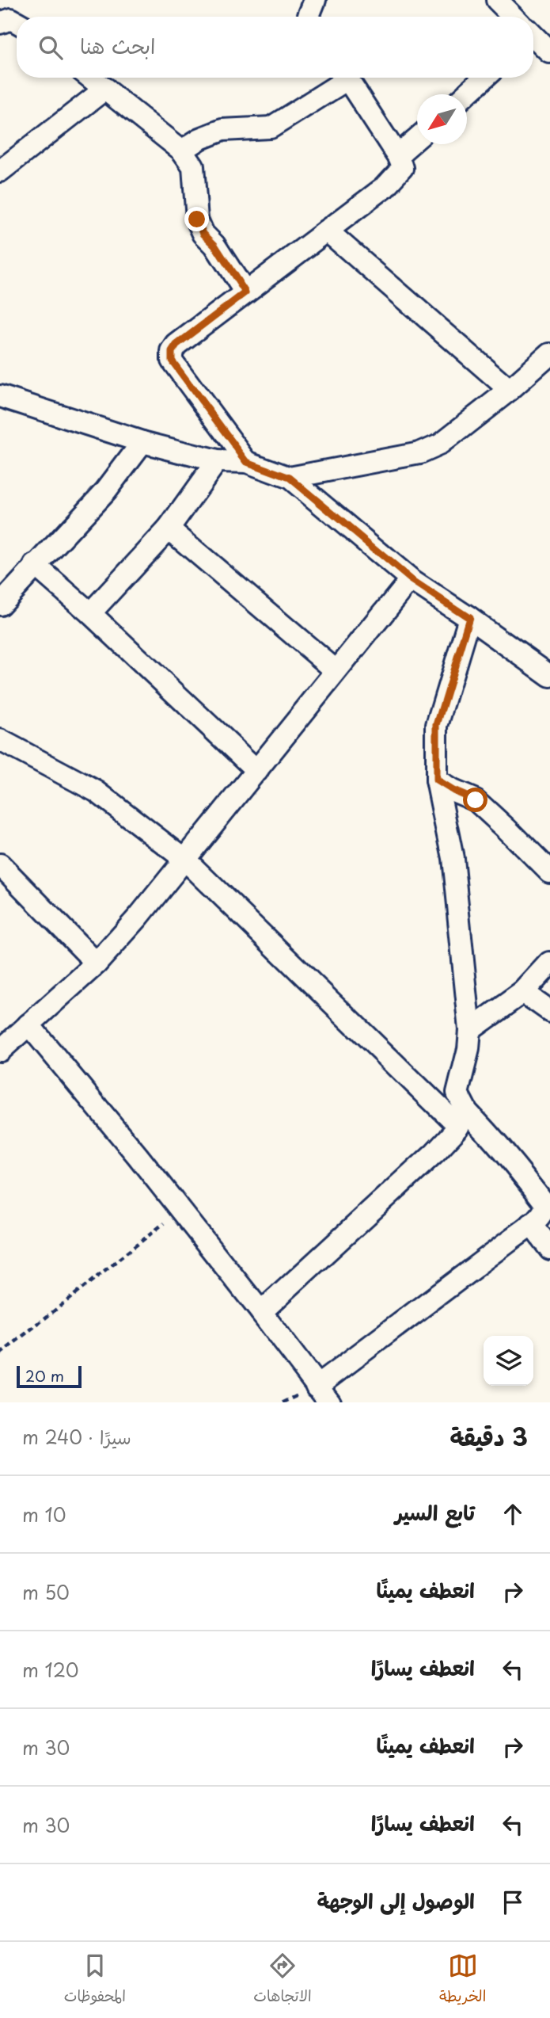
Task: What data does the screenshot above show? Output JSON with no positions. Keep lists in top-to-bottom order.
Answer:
{
  "scale_bar": "20 m",
  "north": "bottom left",
  "page": {
    "search": "ابحث هنا",
    "scale": "20 m",
    "heading": ["3 دقيقة", "سيرًا · 240 m"],
    "list": [
      ["تابع السير", "10 m"],
      ["انعطف يمينًا", "50 m"],
      ["انعطف يسارًا", "120 m"],
      ["انعطف يمينًا", "30 m"],
      ["انعطف يسارًا", "30 m"],
      "الوصول إلى الوجهة"
    ],
    "nav": ["الخريطة", "الاتجاهات", "المحفوظات"]
  }
}
